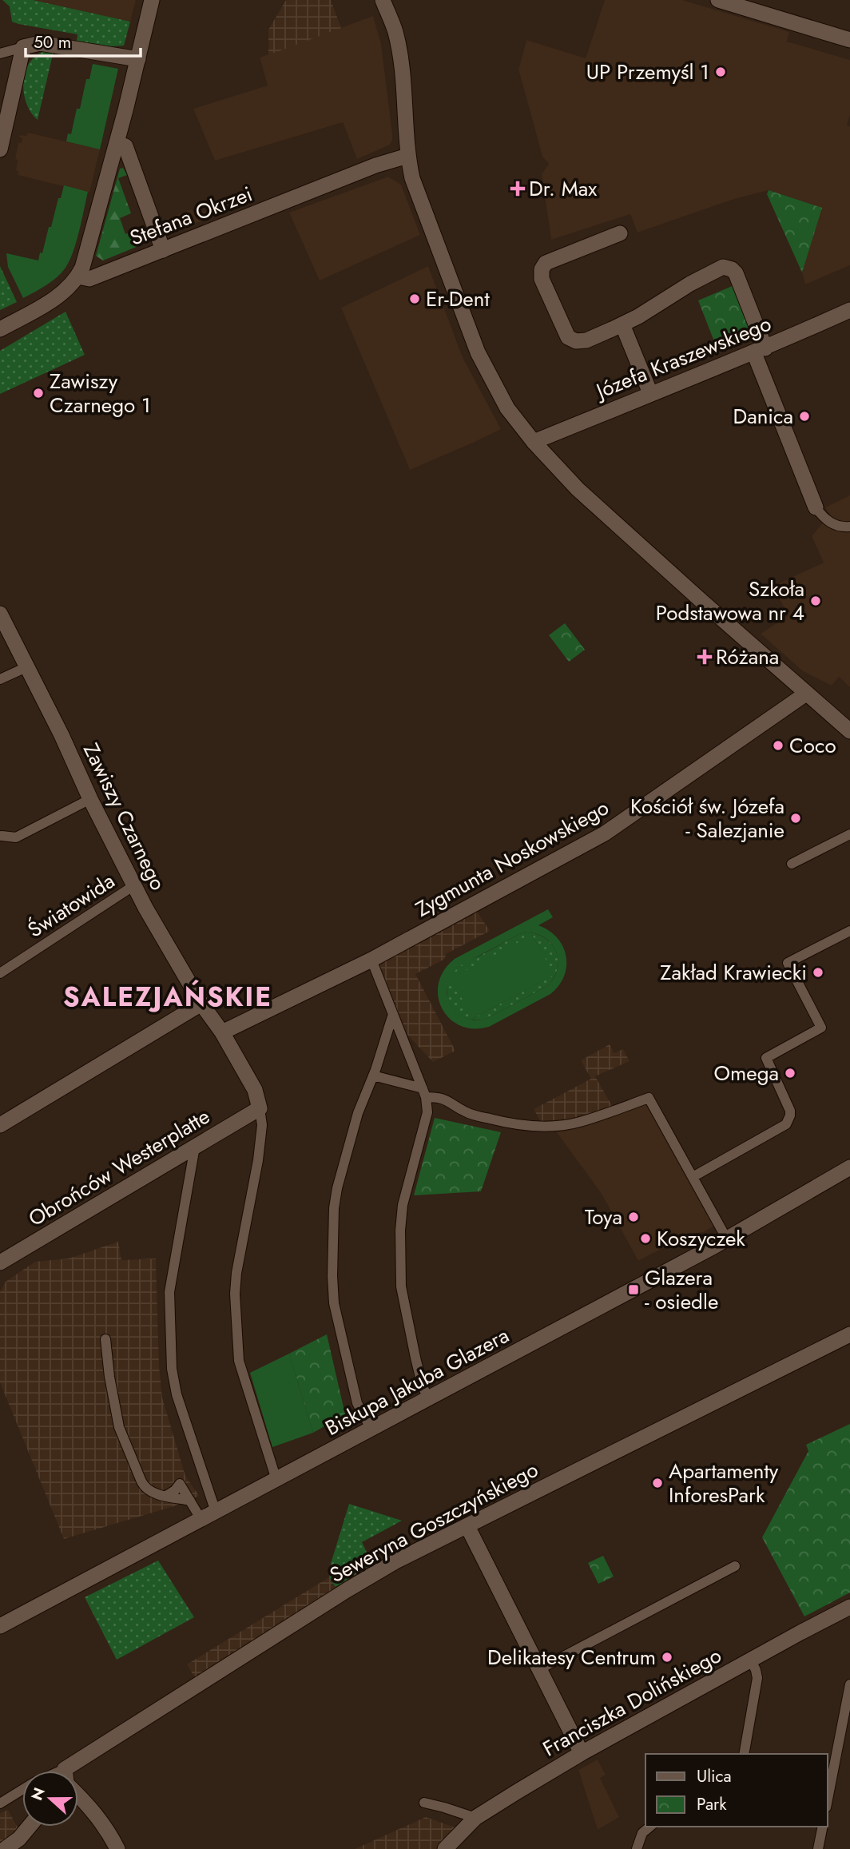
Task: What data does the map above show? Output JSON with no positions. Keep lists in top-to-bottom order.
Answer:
{
  "streets": {
    "street": [
      "Stefana Okrzei",
      "Józefa Kraszewskiego",
      "Zawiszy Czarnego",
      "Zygmunta Noskowskiego",
      "Obrońców Westerplatte",
      "Biskupa Jakuba Glazera",
      "Seweryna Goszczyńskiego",
      "Franciszka Dolińskiego"
    ],
    "lane": ["Światowida"]
  },
  "crossings": [
    ["Zawiszy Czarnego", "Zygmunta Noskowskiego"],
    ["Zawiszy Czarnego", "Światowida"],
    ["Zawiszy Czarnego", "Obrońców Westerplatte"]
  ],
  "districts": ["SALEZJAŃSKIE"],
  "places": {
    "other": [
      "UP Przemyśl 1",
      "Er-Dent",
      "Zawiszy Czarnego 1",
      "Danica",
      "Szkoła Podstawowa nr 4",
      "Coco",
      "Kościół św. Józefa - Salezjanie",
      "Zakład Krawiecki",
      "Omega",
      "Toya",
      "Koszyczek",
      "Apartamenty InforesPark",
      "Delikatesy Centrum"
    ],
    "health": ["Dr. Max", "Różana"],
    "transit": ["Glazera - osiedle"]
  },
  "legend": ["Ulica", "Park"],
  "scale_bar": "50 m",
  "north": "left"
}
